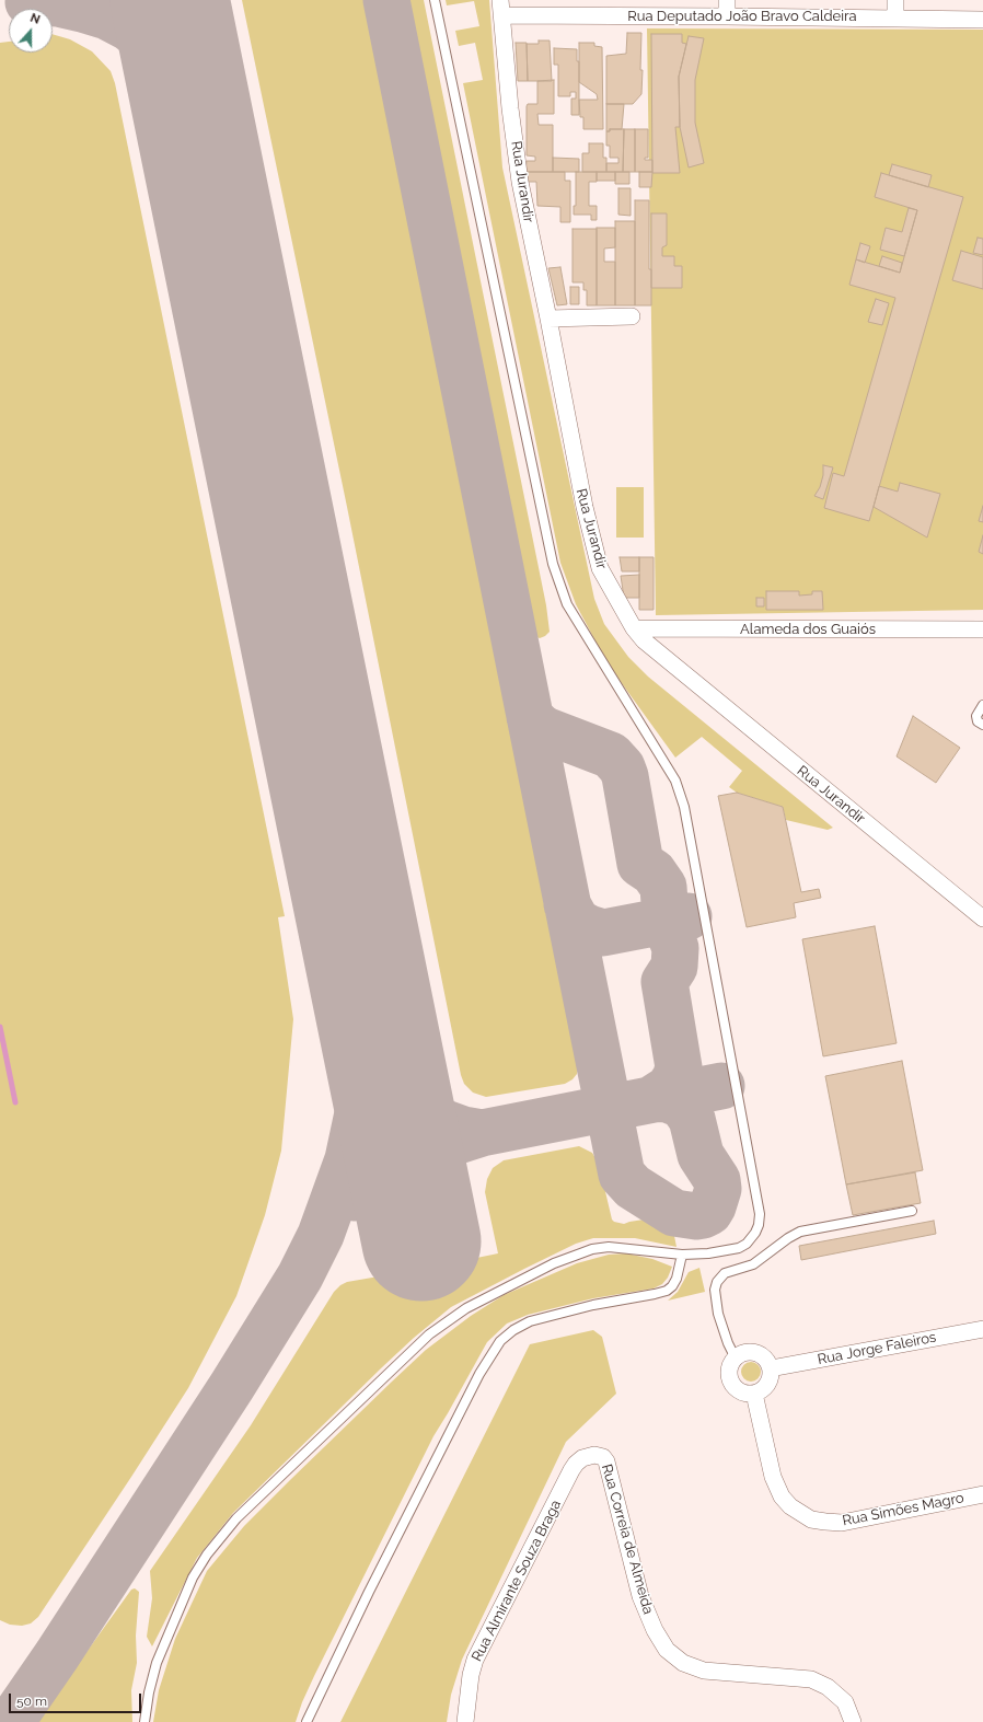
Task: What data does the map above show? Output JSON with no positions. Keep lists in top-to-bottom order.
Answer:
{
  "streets": {
    "street": [
      "Rua Deputado João Bravo Caldeira",
      "Rua Jurandir",
      "Alameda dos Guaiós",
      "Rua Jorge Faleiros",
      "Rua Simões Magro",
      "Rua Correia de Almeida",
      "Rua Almirante Souza Braga"
    ]
  },
  "crossings": [
    ["Rua Deputado João Bravo Caldeira", "Rua Jurandir"],
    ["Rua Jurandir", "Alameda dos Guaiós"],
    ["Rua Jorge Faleiros", "Rua Simões Magro"],
    ["Rua Correia de Almeida", "Rua Almirante Souza Braga"]
  ],
  "scale_bar": "50 m",
  "north": "top"
}
